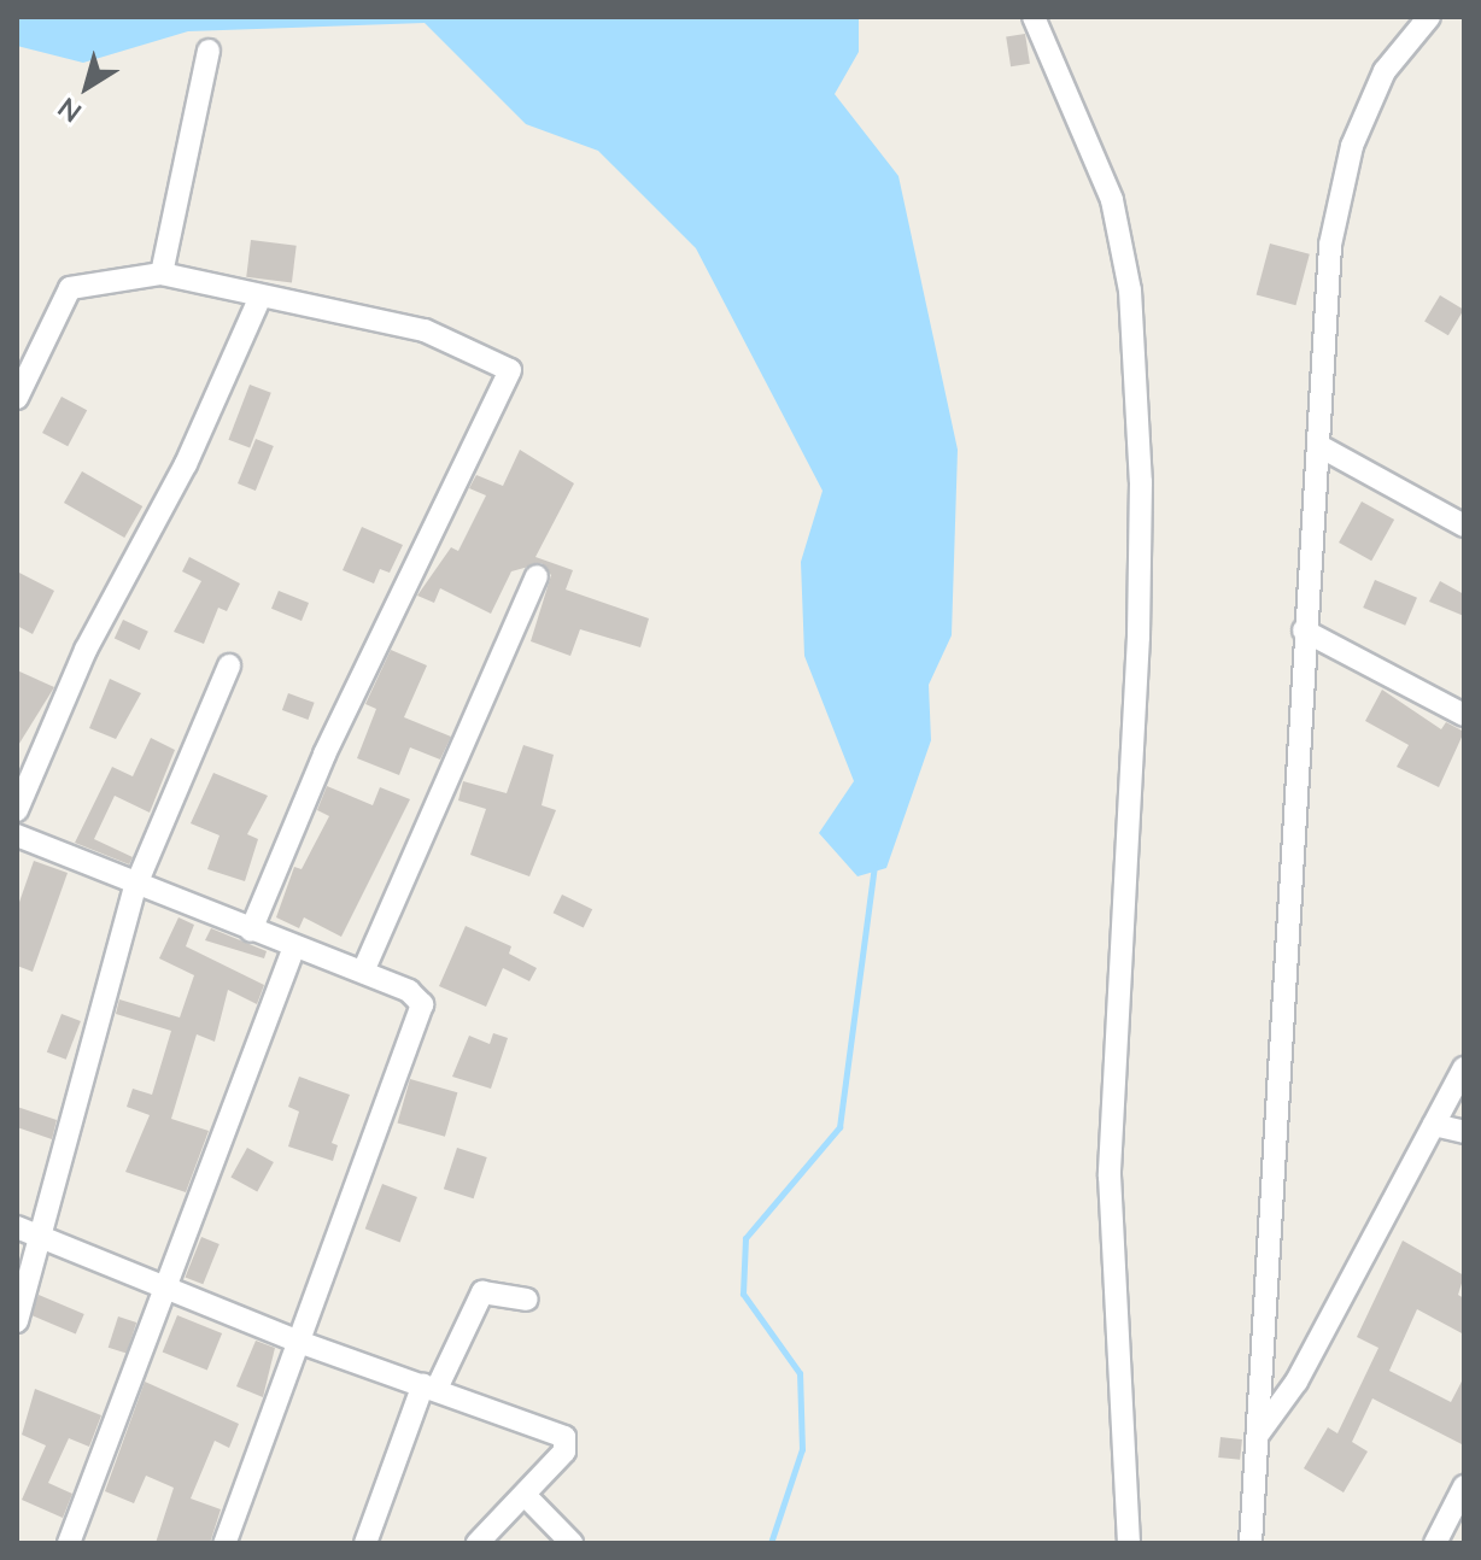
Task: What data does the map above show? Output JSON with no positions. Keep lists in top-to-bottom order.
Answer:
{
  "north": "bottom left"
}
